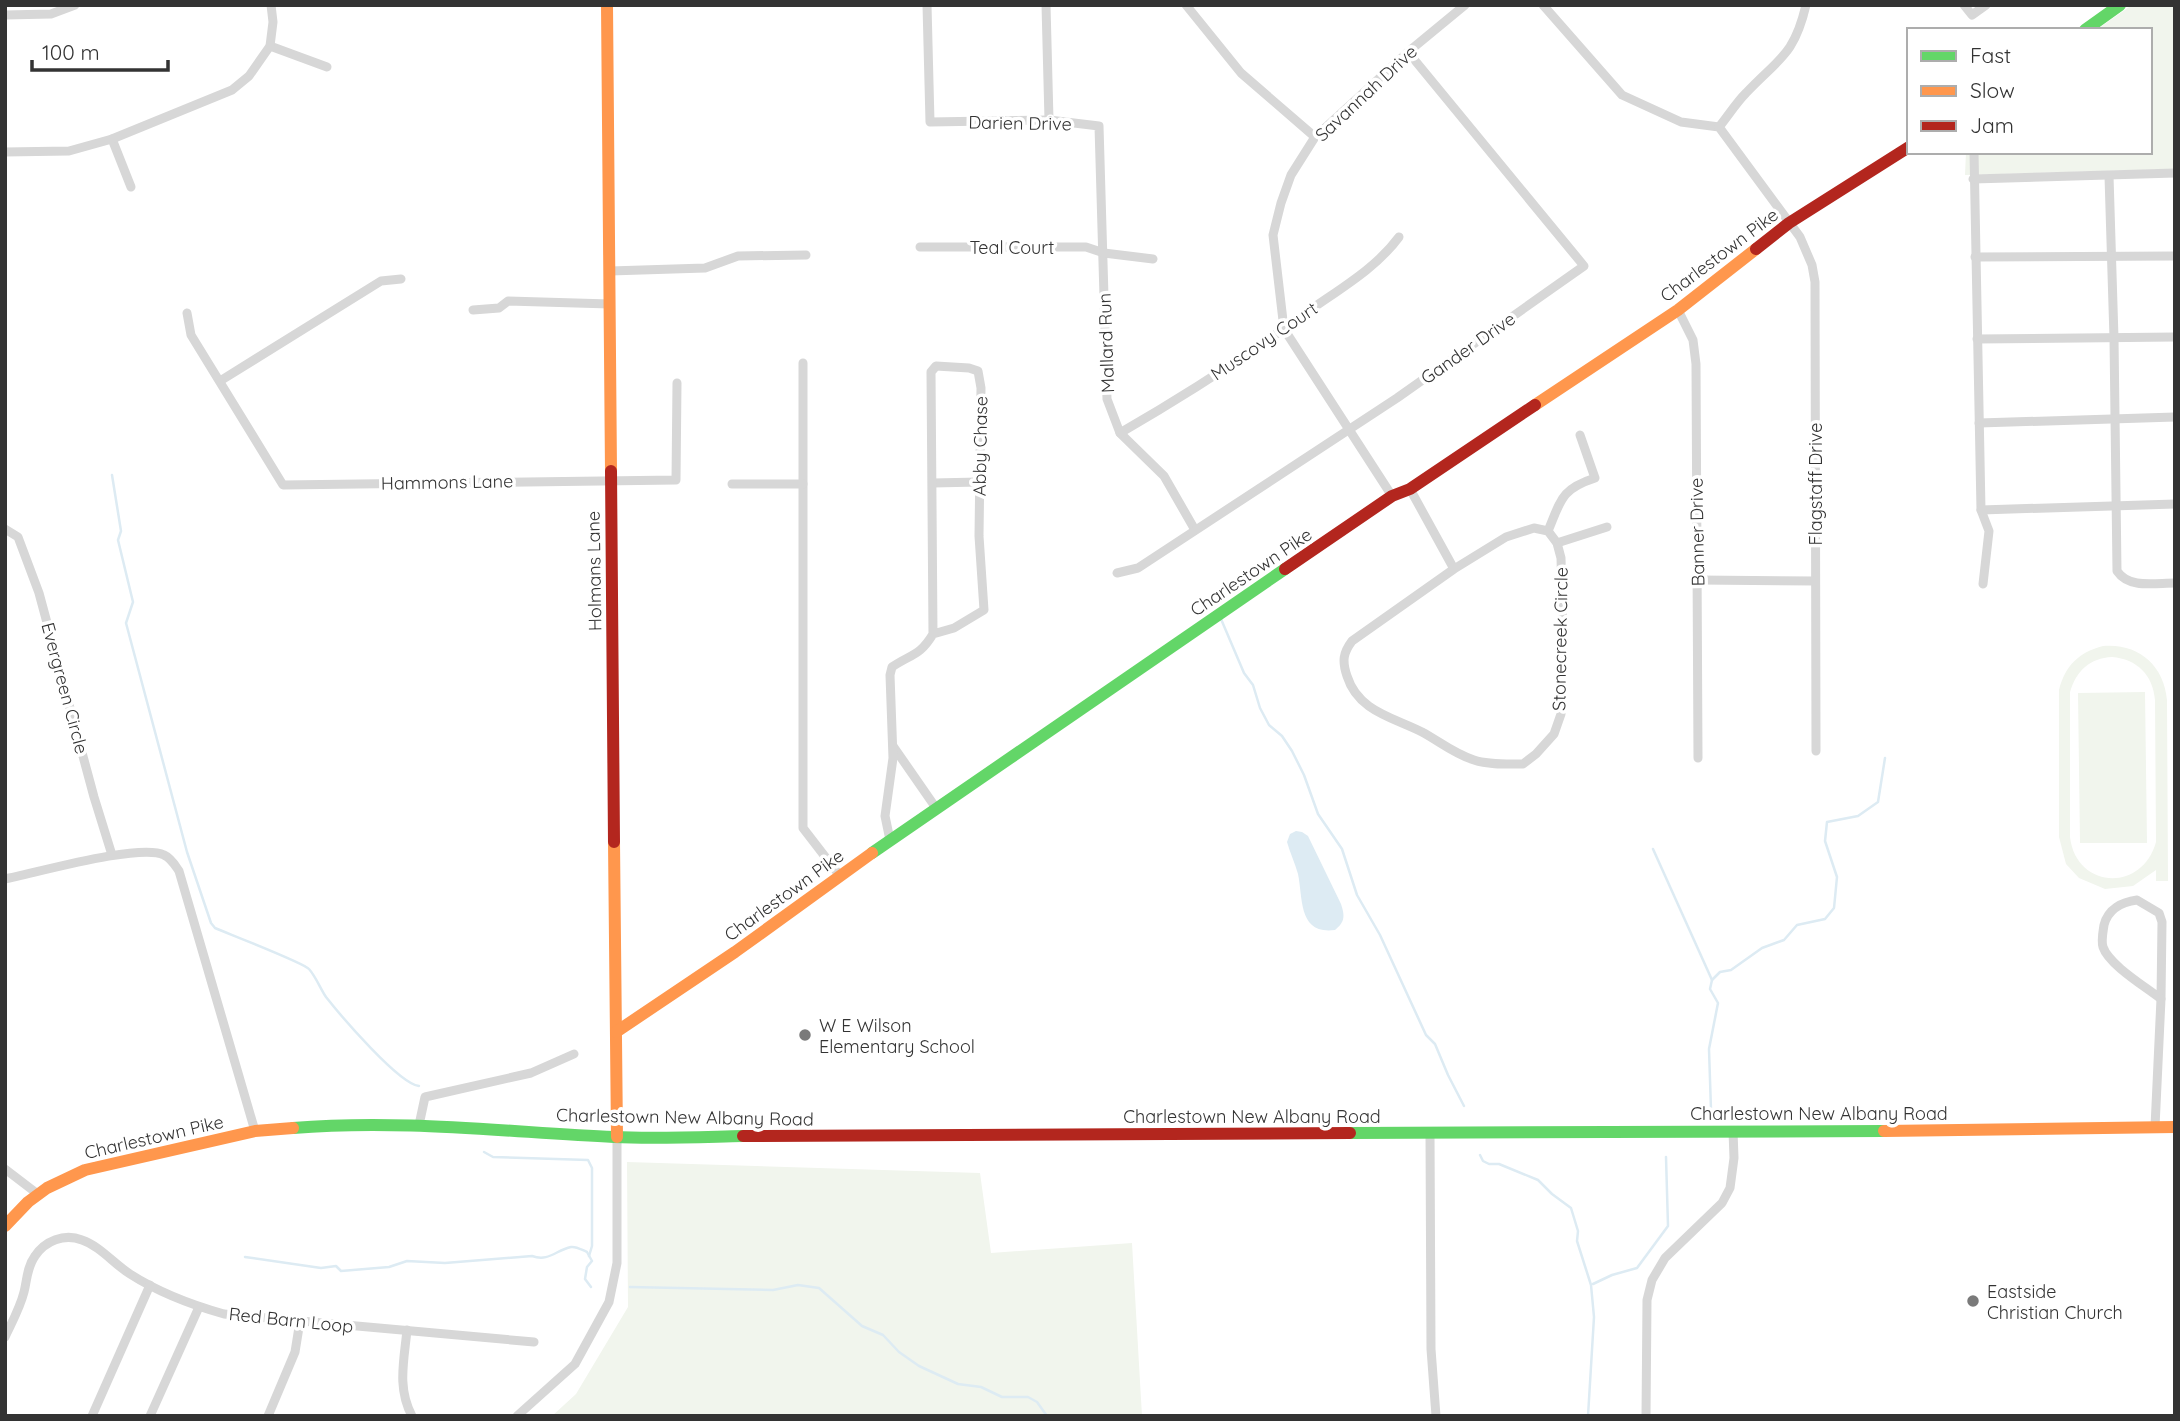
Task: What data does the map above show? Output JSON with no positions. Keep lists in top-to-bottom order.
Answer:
{
  "streets": {
    "main road": ["Charlestown Pike", "Holmans Lane", "Charlestown New Albany Road"],
    "street": [
      "Savannah Drive",
      "Darien Drive",
      "Teal Court",
      "Muscovy Court",
      "Mallard Run",
      "Gander Drive",
      "Abby Chase",
      "Hammons Lane",
      "Flagstaff Drive",
      "Banner Drive",
      "Stonecreek Circle",
      "Evergreen Circle",
      "Red Barn Loop"
    ]
  },
  "crossings": [
    ["Savannah Drive", "Charlestown Pike"],
    ["Savannah Drive", "Muscovy Court"],
    ["Savannah Drive", "Gander Drive"],
    ["Darien Drive", "Teal Court"],
    ["Darien Drive", "Mallard Run"],
    ["Teal Court", "Mallard Run"],
    ["Charlestown Pike", "Abby Chase"],
    ["Charlestown Pike", "Flagstaff Drive"],
    ["Charlestown Pike", "Banner Drive"],
    ["Charlestown Pike", "Holmans Lane"],
    ["Charlestown Pike", "Charlestown New Albany Road"],
    ["Muscovy Court", "Mallard Run"],
    ["Mallard Run", "Gander Drive"],
    ["Hammons Lane", "Holmans Lane"],
    ["Holmans Lane", "Charlestown New Albany Road"]
  ],
  "places": ["W E Wilson Elementary School", "Eastside Christian Church"],
  "legend": ["Fast", "Slow", "Jam"],
  "scale_bar": "100 m"
}
